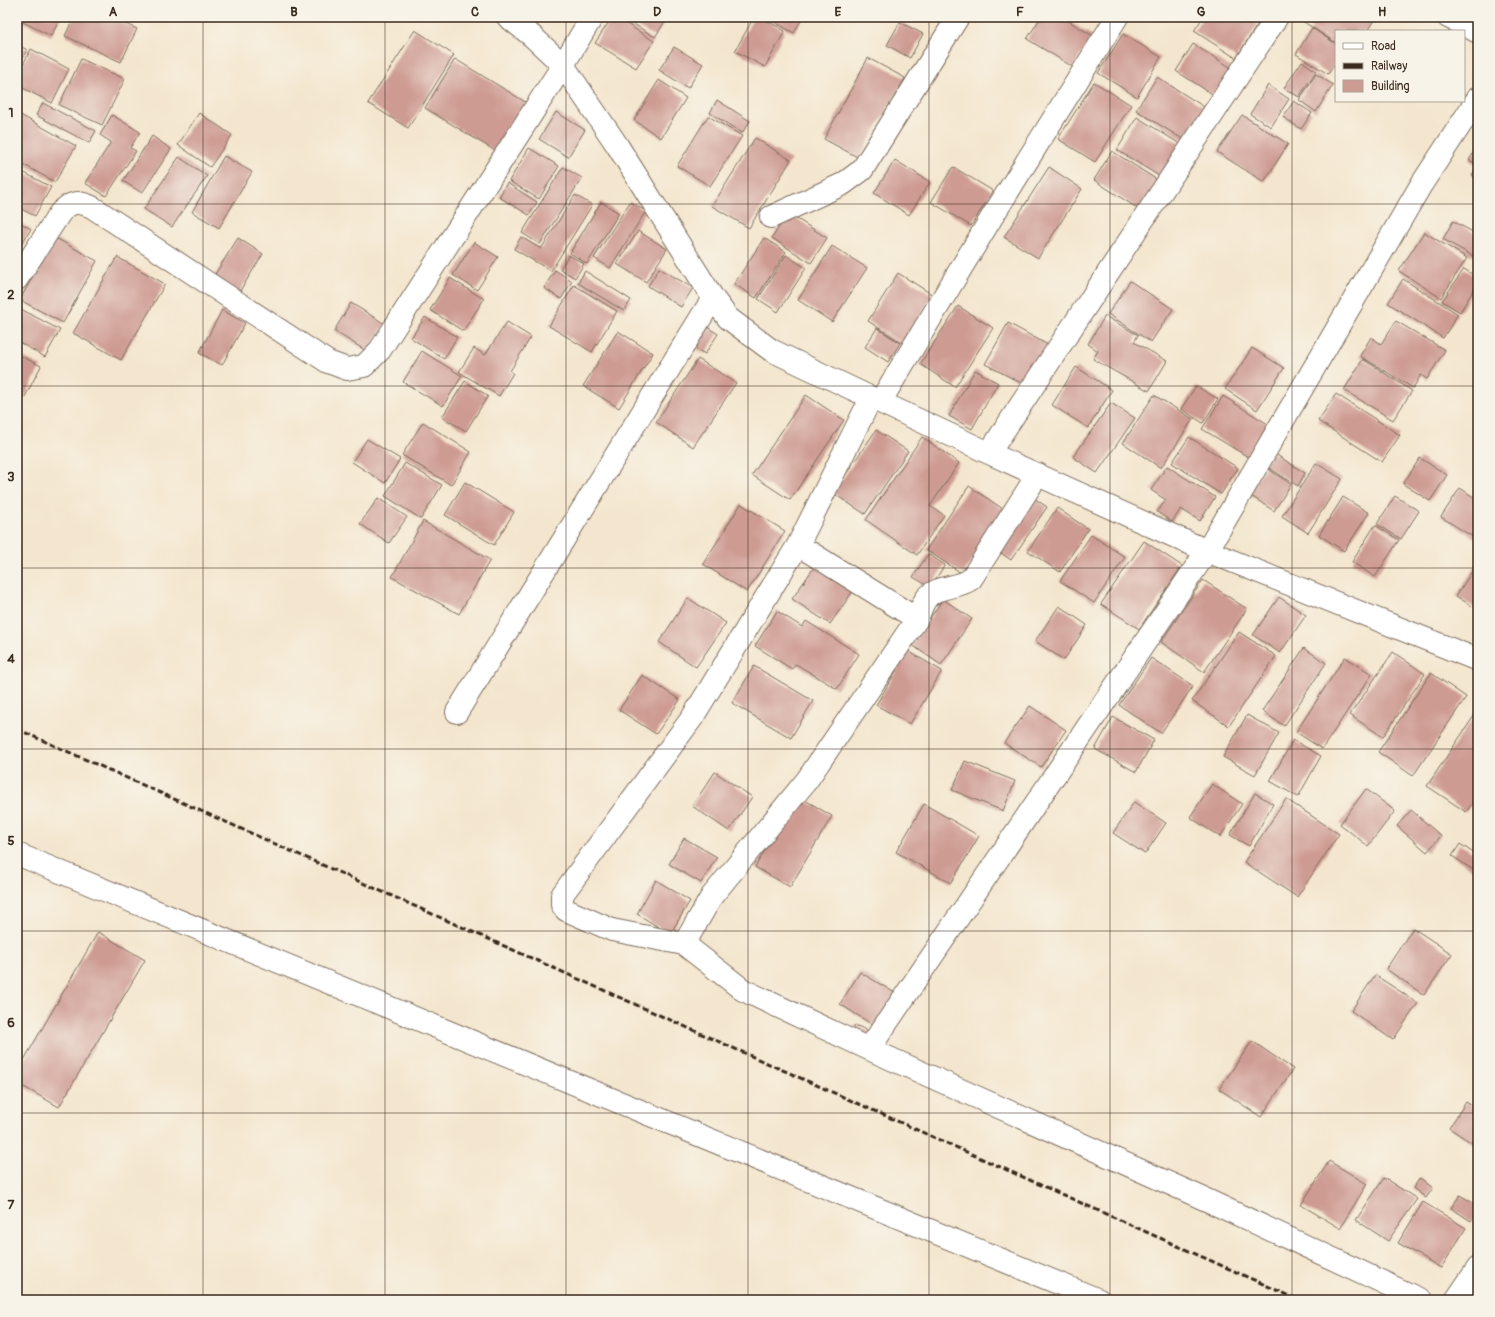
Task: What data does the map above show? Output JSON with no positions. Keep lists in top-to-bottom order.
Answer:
{
  "legend": ["Road", "Railway", "Building"],
  "grid": {
    "columns": [
      "A",
      "B",
      "C",
      "D",
      "E",
      "F",
      "G",
      "H"
    ],
    "rows": [
      "1",
      "2",
      "3",
      "4",
      "5",
      "6",
      "7"
    ]
  }
}
